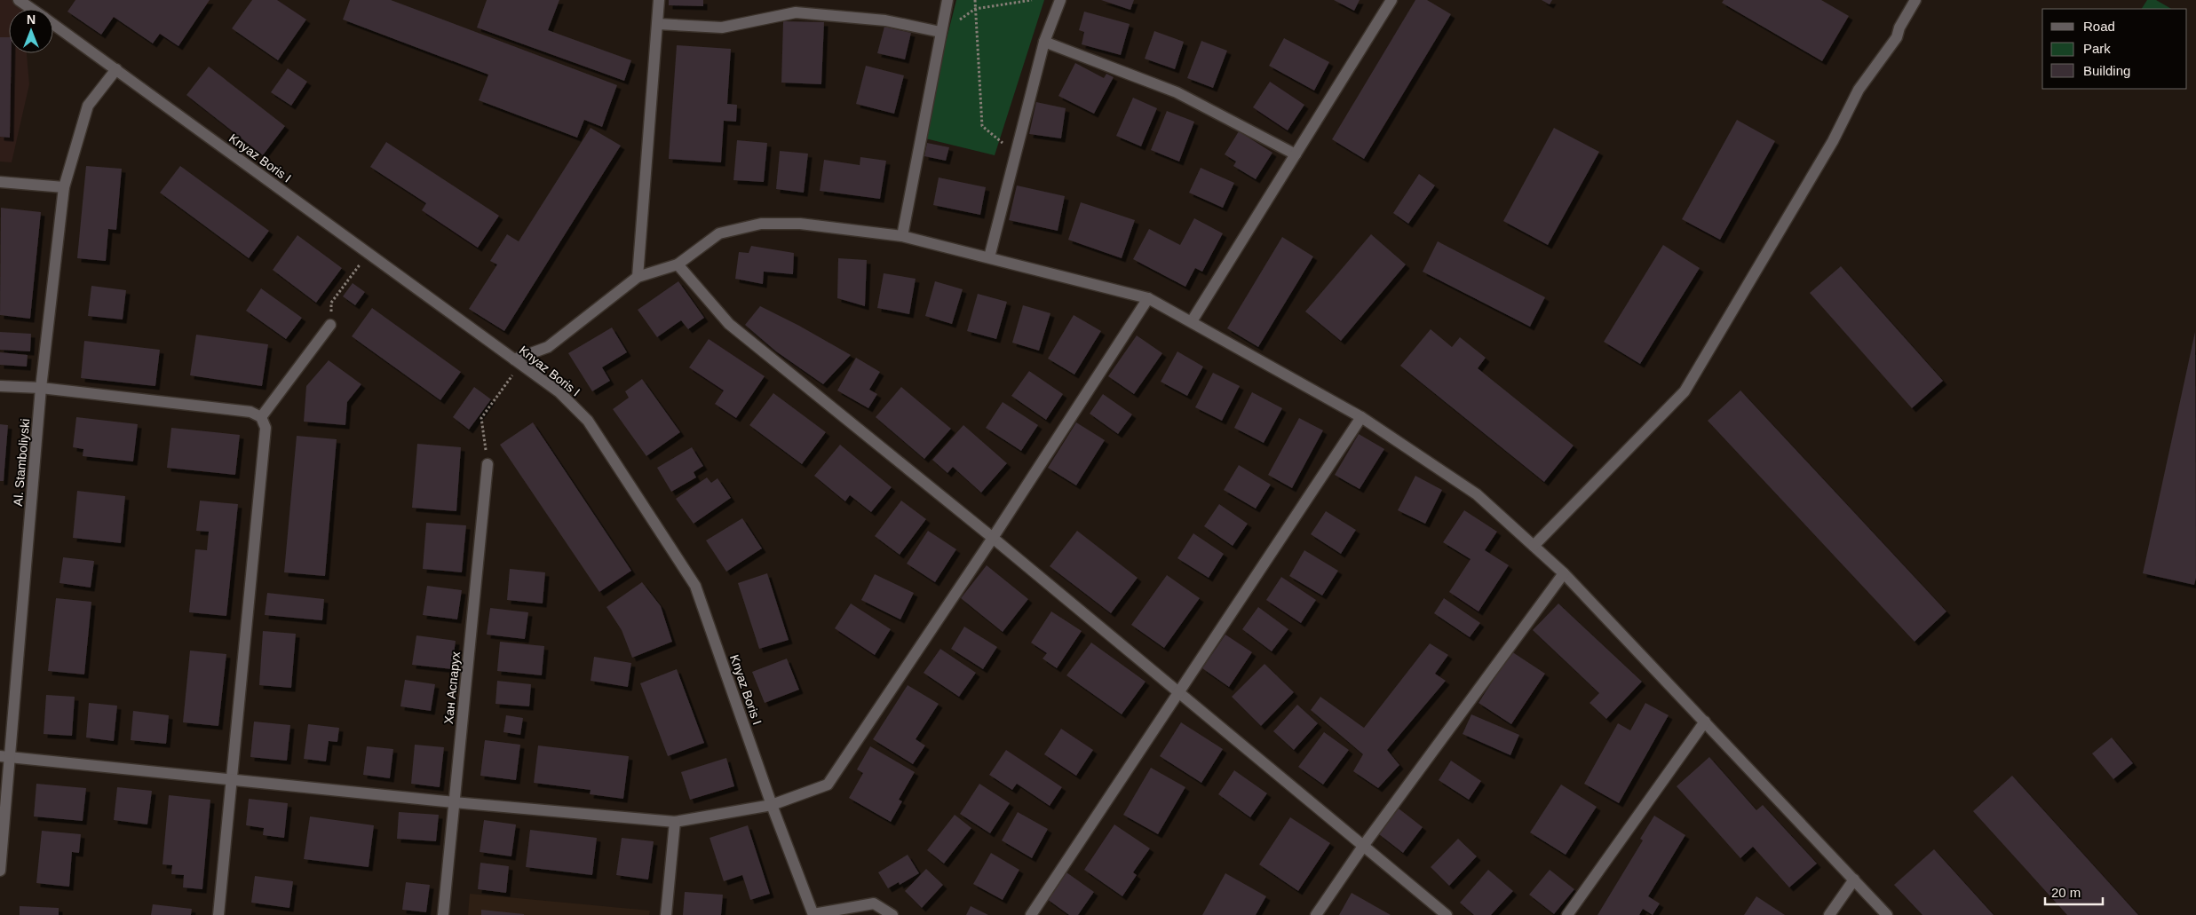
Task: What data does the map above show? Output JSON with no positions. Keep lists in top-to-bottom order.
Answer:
{
  "streets": {
    "street": ["Knyaz Boris I", "Al. Stamboliyski", "Хан Аспарух"]
  },
  "crossings": [
    ["Knyaz Boris I", "Al. Stamboliyski"]
  ],
  "legend": ["Road", "Park", "Building"],
  "scale_bar": "20 m",
  "north": "top"
}
